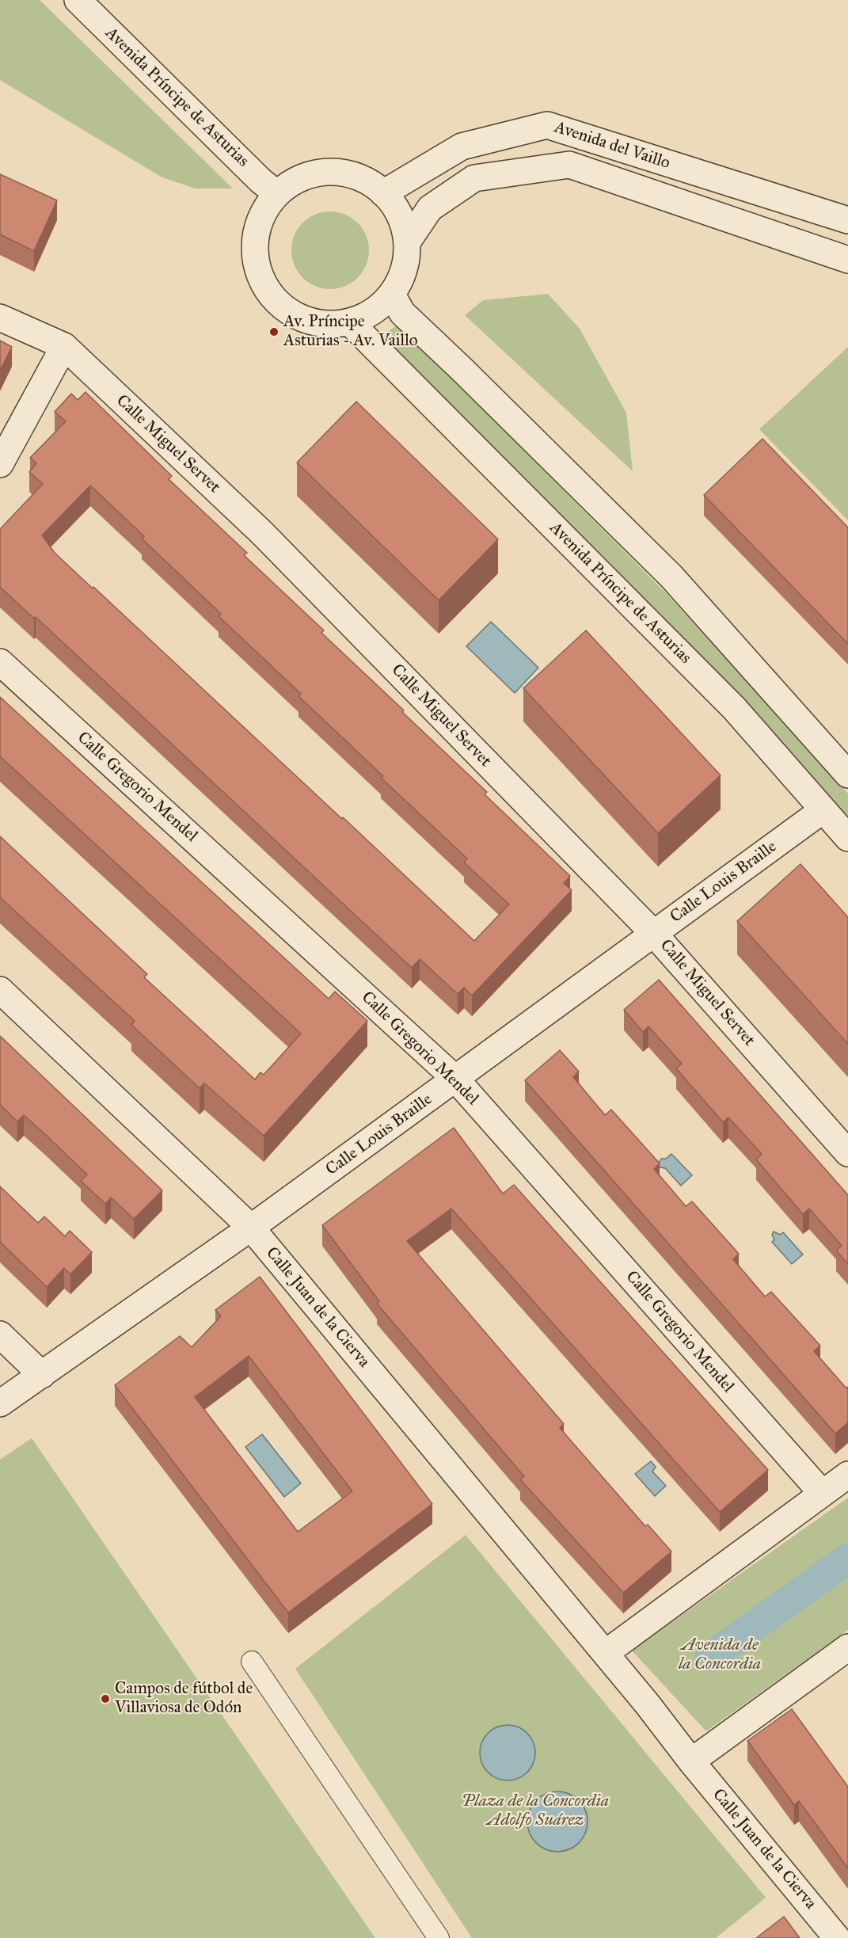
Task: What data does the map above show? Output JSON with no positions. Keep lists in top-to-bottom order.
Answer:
{
  "streets": {
    "street": [
      "Avenida Príncipe de Asturias",
      "Avenida del Vaillo",
      "Calle Miguel Servet",
      "Calle Gregorio Mendel",
      "Calle Louis Braille",
      "Calle Juan de la Cierva"
    ]
  },
  "crossings": [
    ["Avenida Príncipe de Asturias", "Avenida del Vaillo"],
    ["Avenida Príncipe de Asturias", "Calle Louis Braille"],
    ["Calle Miguel Servet", "Calle Louis Braille"],
    ["Calle Gregorio Mendel", "Calle Louis Braille"],
    ["Calle Louis Braille", "Calle Juan de la Cierva"]
  ],
  "parks": ["Avenida de la Concordia", "Plaza de la Concordia Adolfo Suárez"],
  "places": ["Av. Príncipe Asturias - Av. Vaillo", "Campos de fútbol de Villaviosa de Odón"]
}
